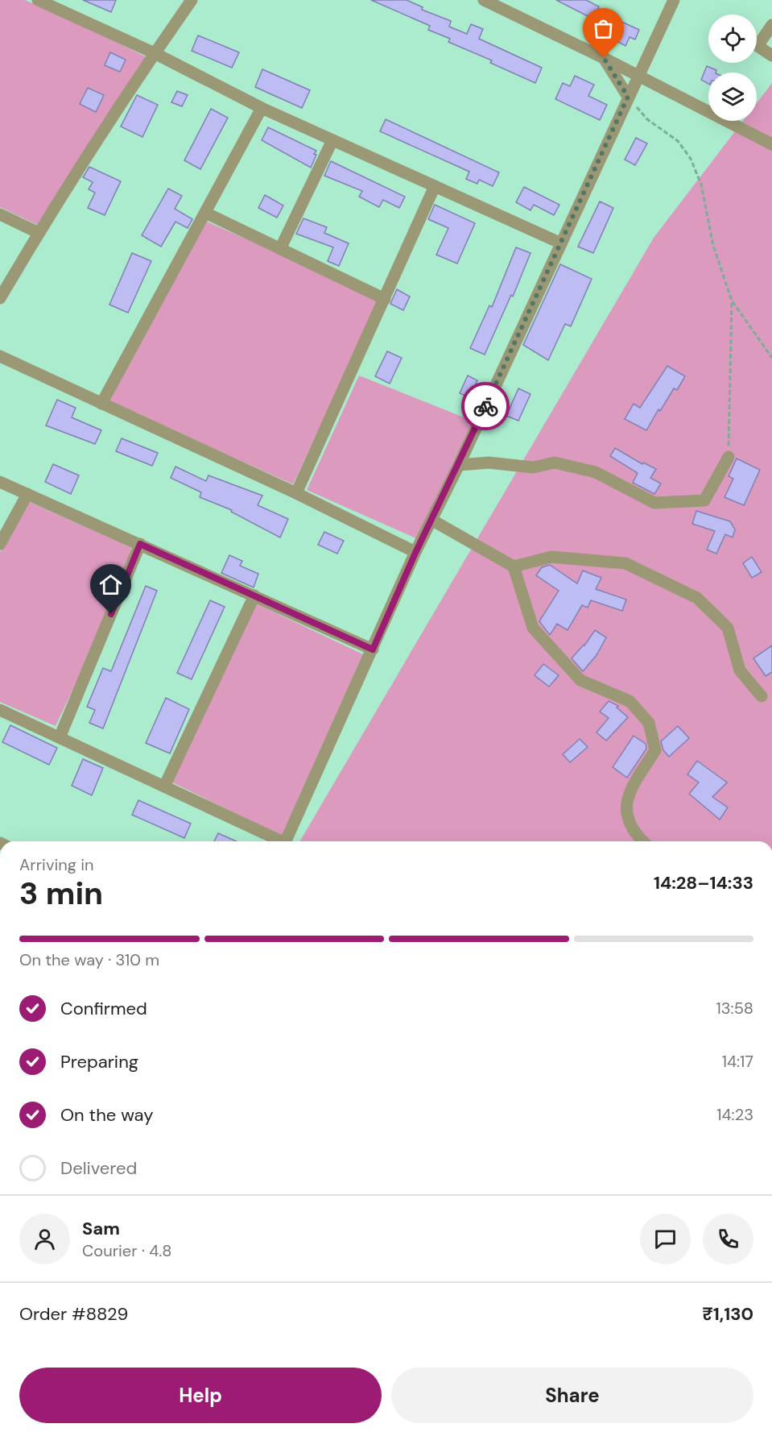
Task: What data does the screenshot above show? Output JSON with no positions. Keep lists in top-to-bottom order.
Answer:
{
  "page": {
    "heading": ["3 min", "Arriving in", "14:28–14:33"],
    "panel": [
      "Sam",
      "Courier · 4.8",
      "Order #8829",
      "₹1,130"
    ],
    "bar": "On the way · 310 m",
    "list": [
      ["Confirmed", "13:58"],
      ["Preparing", "14:17"],
      ["On the way", "14:23"],
      "Delivered"
    ],
    "buttons": ["Help", "Share"]
  }
}
